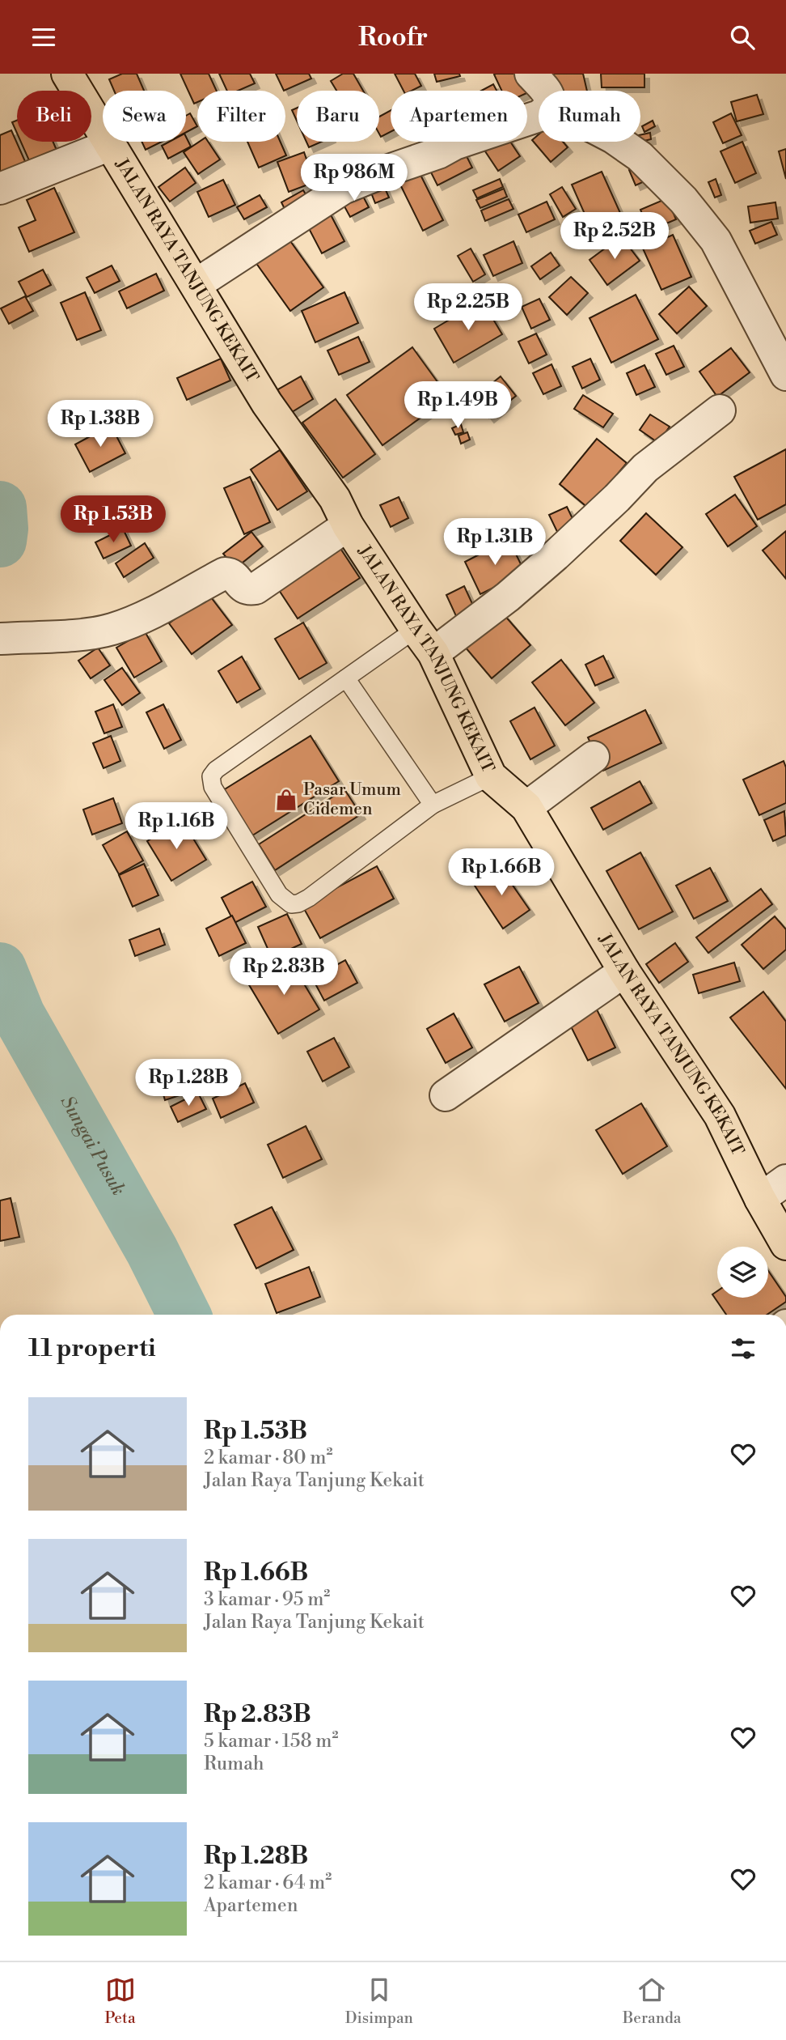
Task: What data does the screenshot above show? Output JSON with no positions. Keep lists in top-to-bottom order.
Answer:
{
  "streets": {
    "main road": ["JALAN RAYA TANJUNG KEKAIT"]
  },
  "water": ["Sungai Pusuk"],
  "places": {
    "shop": ["Pasar Umum Cidemen"]
  },
  "page": {
    "header": "Roofr",
    "chip": [
      "Beli",
      "Sewa",
      "Filter",
      "Baru",
      "Apartemen",
      "Rumah"
    ],
    "price": [
      "Rp 986M",
      "Rp 2.52B",
      "Rp 2.25B",
      "Rp 1.49B",
      "Rp 1.38B",
      "Rp 1.53B",
      "Rp 1.31B",
      "Rp 1.16B",
      "Rp 1.66B",
      "Rp 2.83B",
      "Rp 1.28B"
    ],
    "heading": "11 properti",
    "list": [
      {
        "name": "Rp 1.53B",
        "note": "2 kamar · 80 m² · Jalan Raya Tanjung Kekait"
      },
      {
        "name": "Rp 1.66B",
        "note": "3 kamar · 95 m² · Jalan Raya Tanjung Kekait"
      },
      {
        "name": "Rp 2.83B",
        "note": "5 kamar · 158 m² · Rumah"
      },
      {
        "name": "Rp 1.28B",
        "note": "2 kamar · 64 m² · Apartemen"
      }
    ],
    "tabs": ["Peta", "Disimpan", "Beranda"]
  }
}
